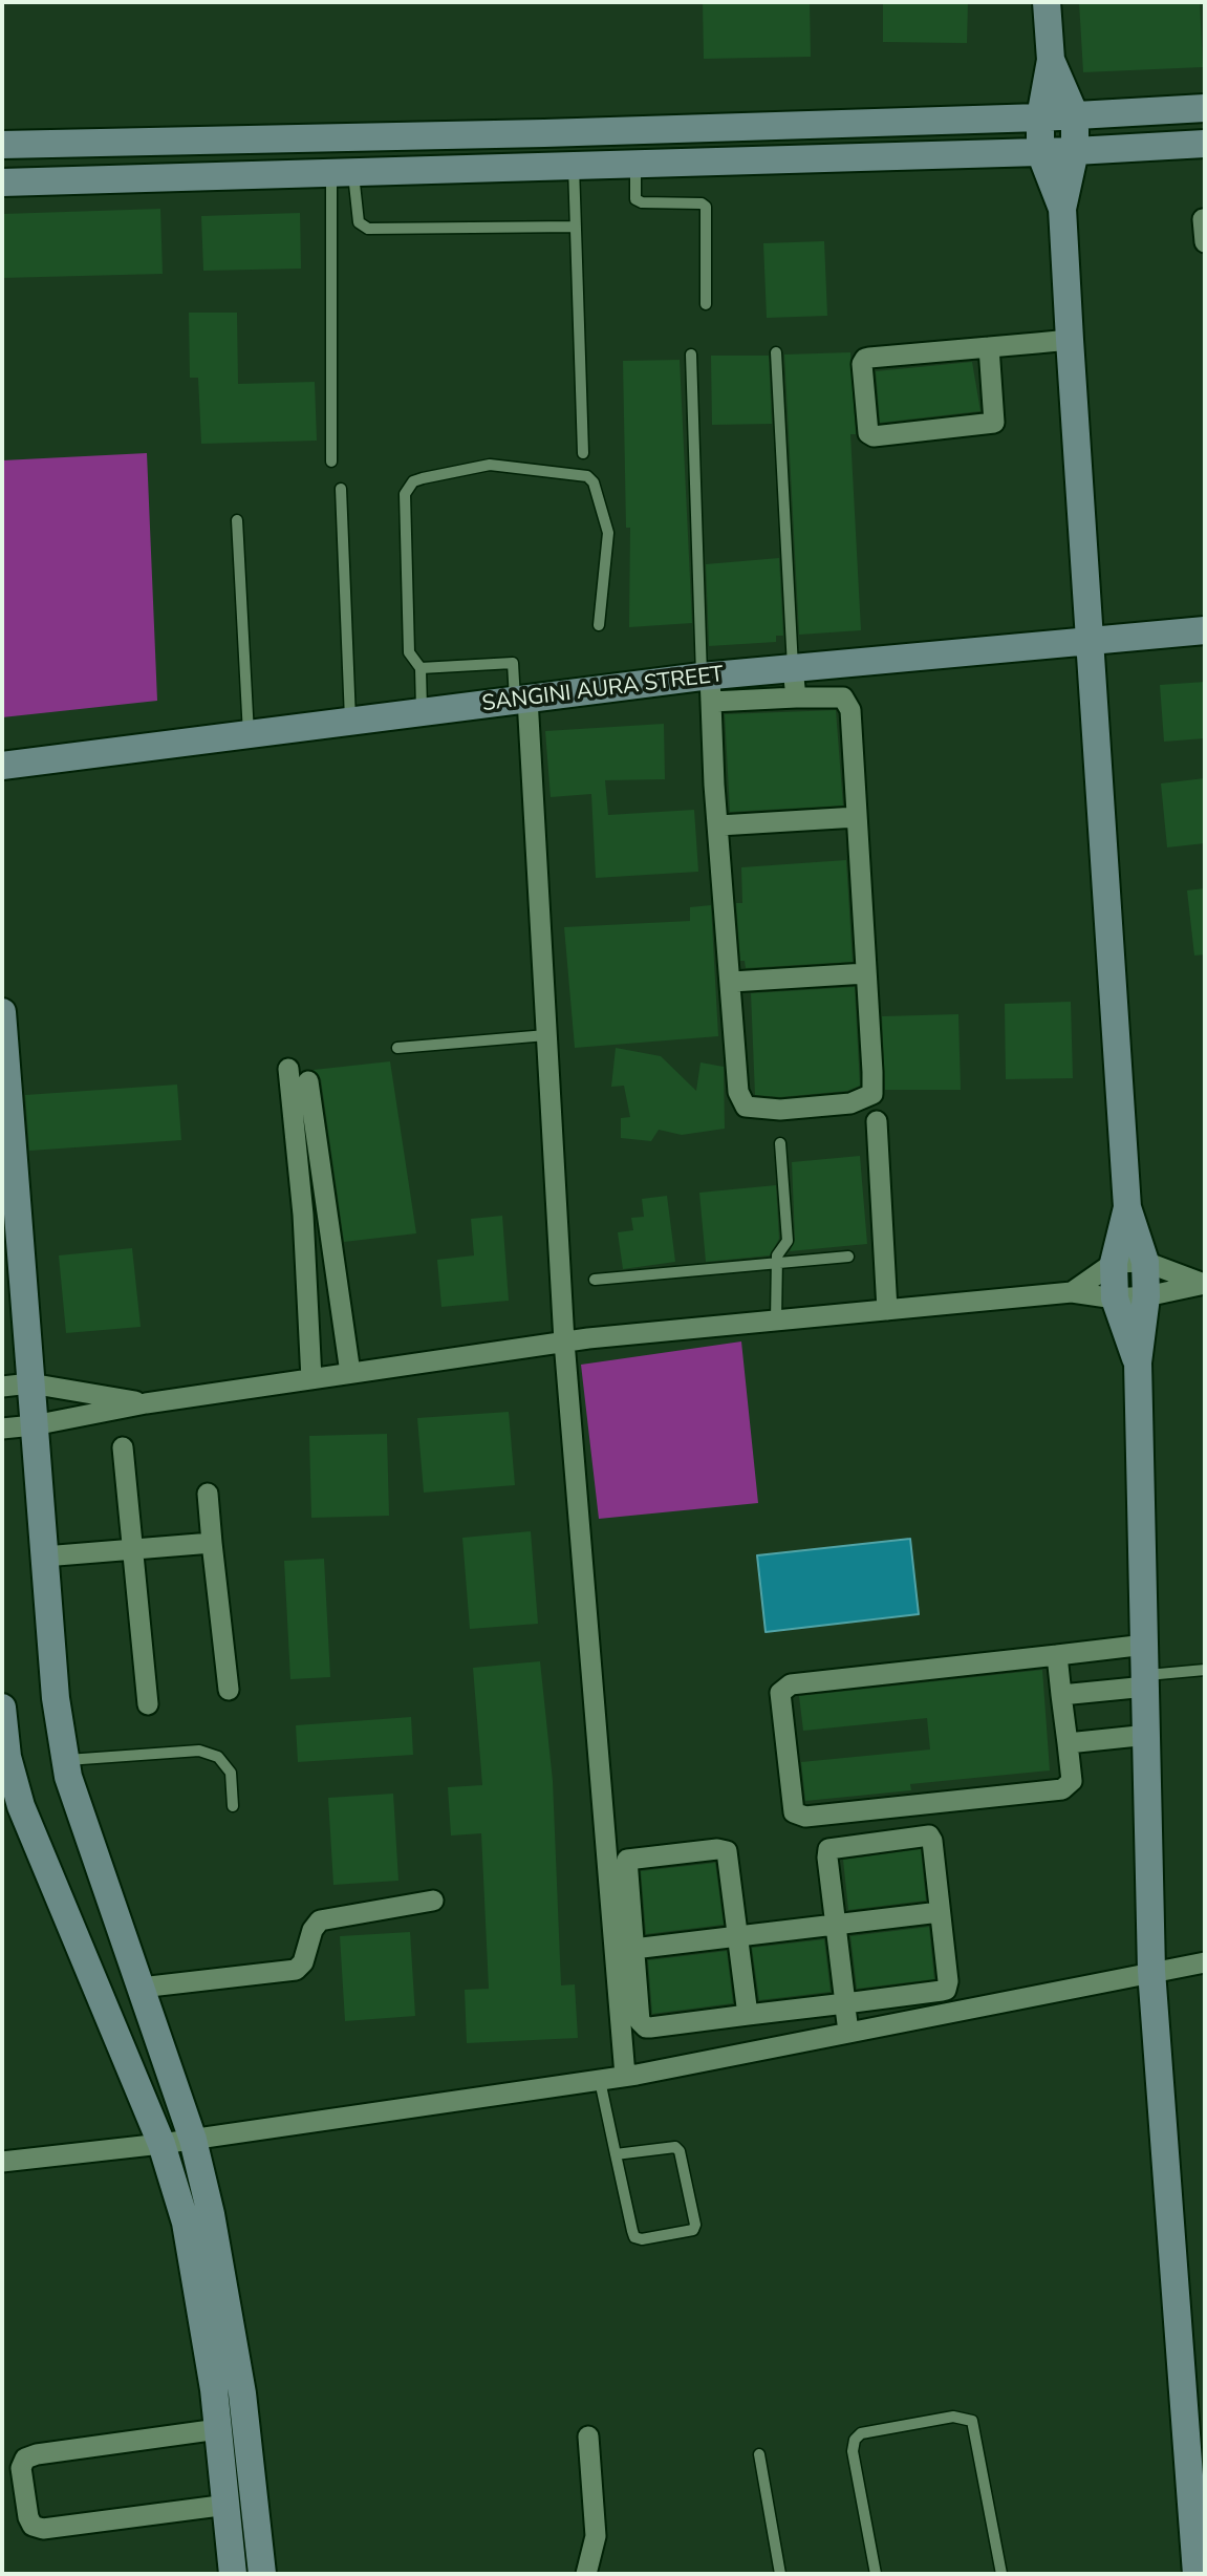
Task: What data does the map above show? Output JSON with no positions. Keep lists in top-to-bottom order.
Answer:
{
  "streets": {
    "street": ["SANGINI AURA STREET"]
  }
}
